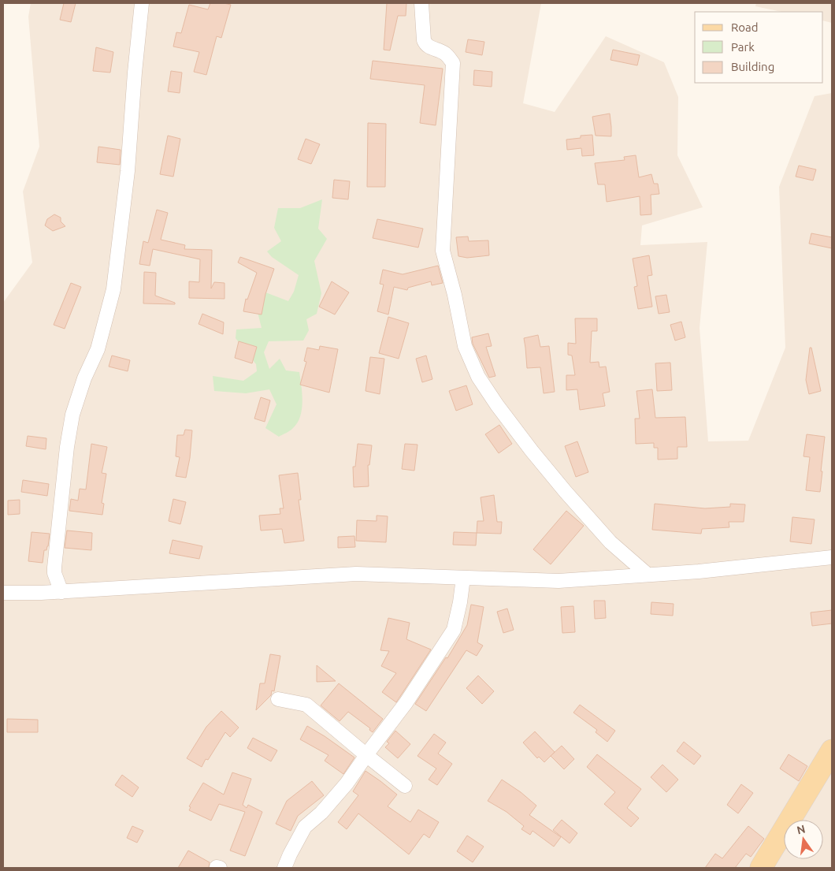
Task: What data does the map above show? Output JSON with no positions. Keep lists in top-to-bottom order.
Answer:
{
  "legend": ["Road", "Park", "Building"],
  "north": "top"
}
